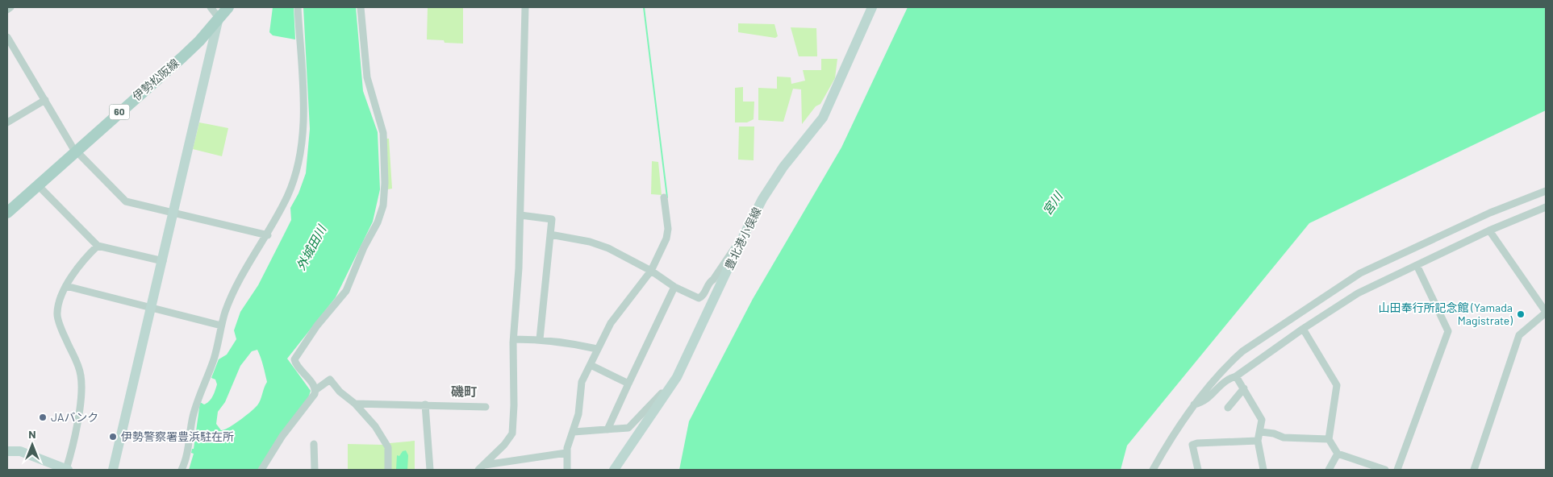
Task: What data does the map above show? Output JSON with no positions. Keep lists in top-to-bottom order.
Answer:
{
  "streets": {
    "main road": ["伊勢松阪線", "60", "豊北港小俣線"]
  },
  "districts": ["磯町"],
  "water": ["宮川", "外城田川"],
  "places": ["山田奉行所記念館 (Yamada Magistrate)", "JAバンク", "伊勢警察署豊浜駐在所"],
  "north": "top"
}
